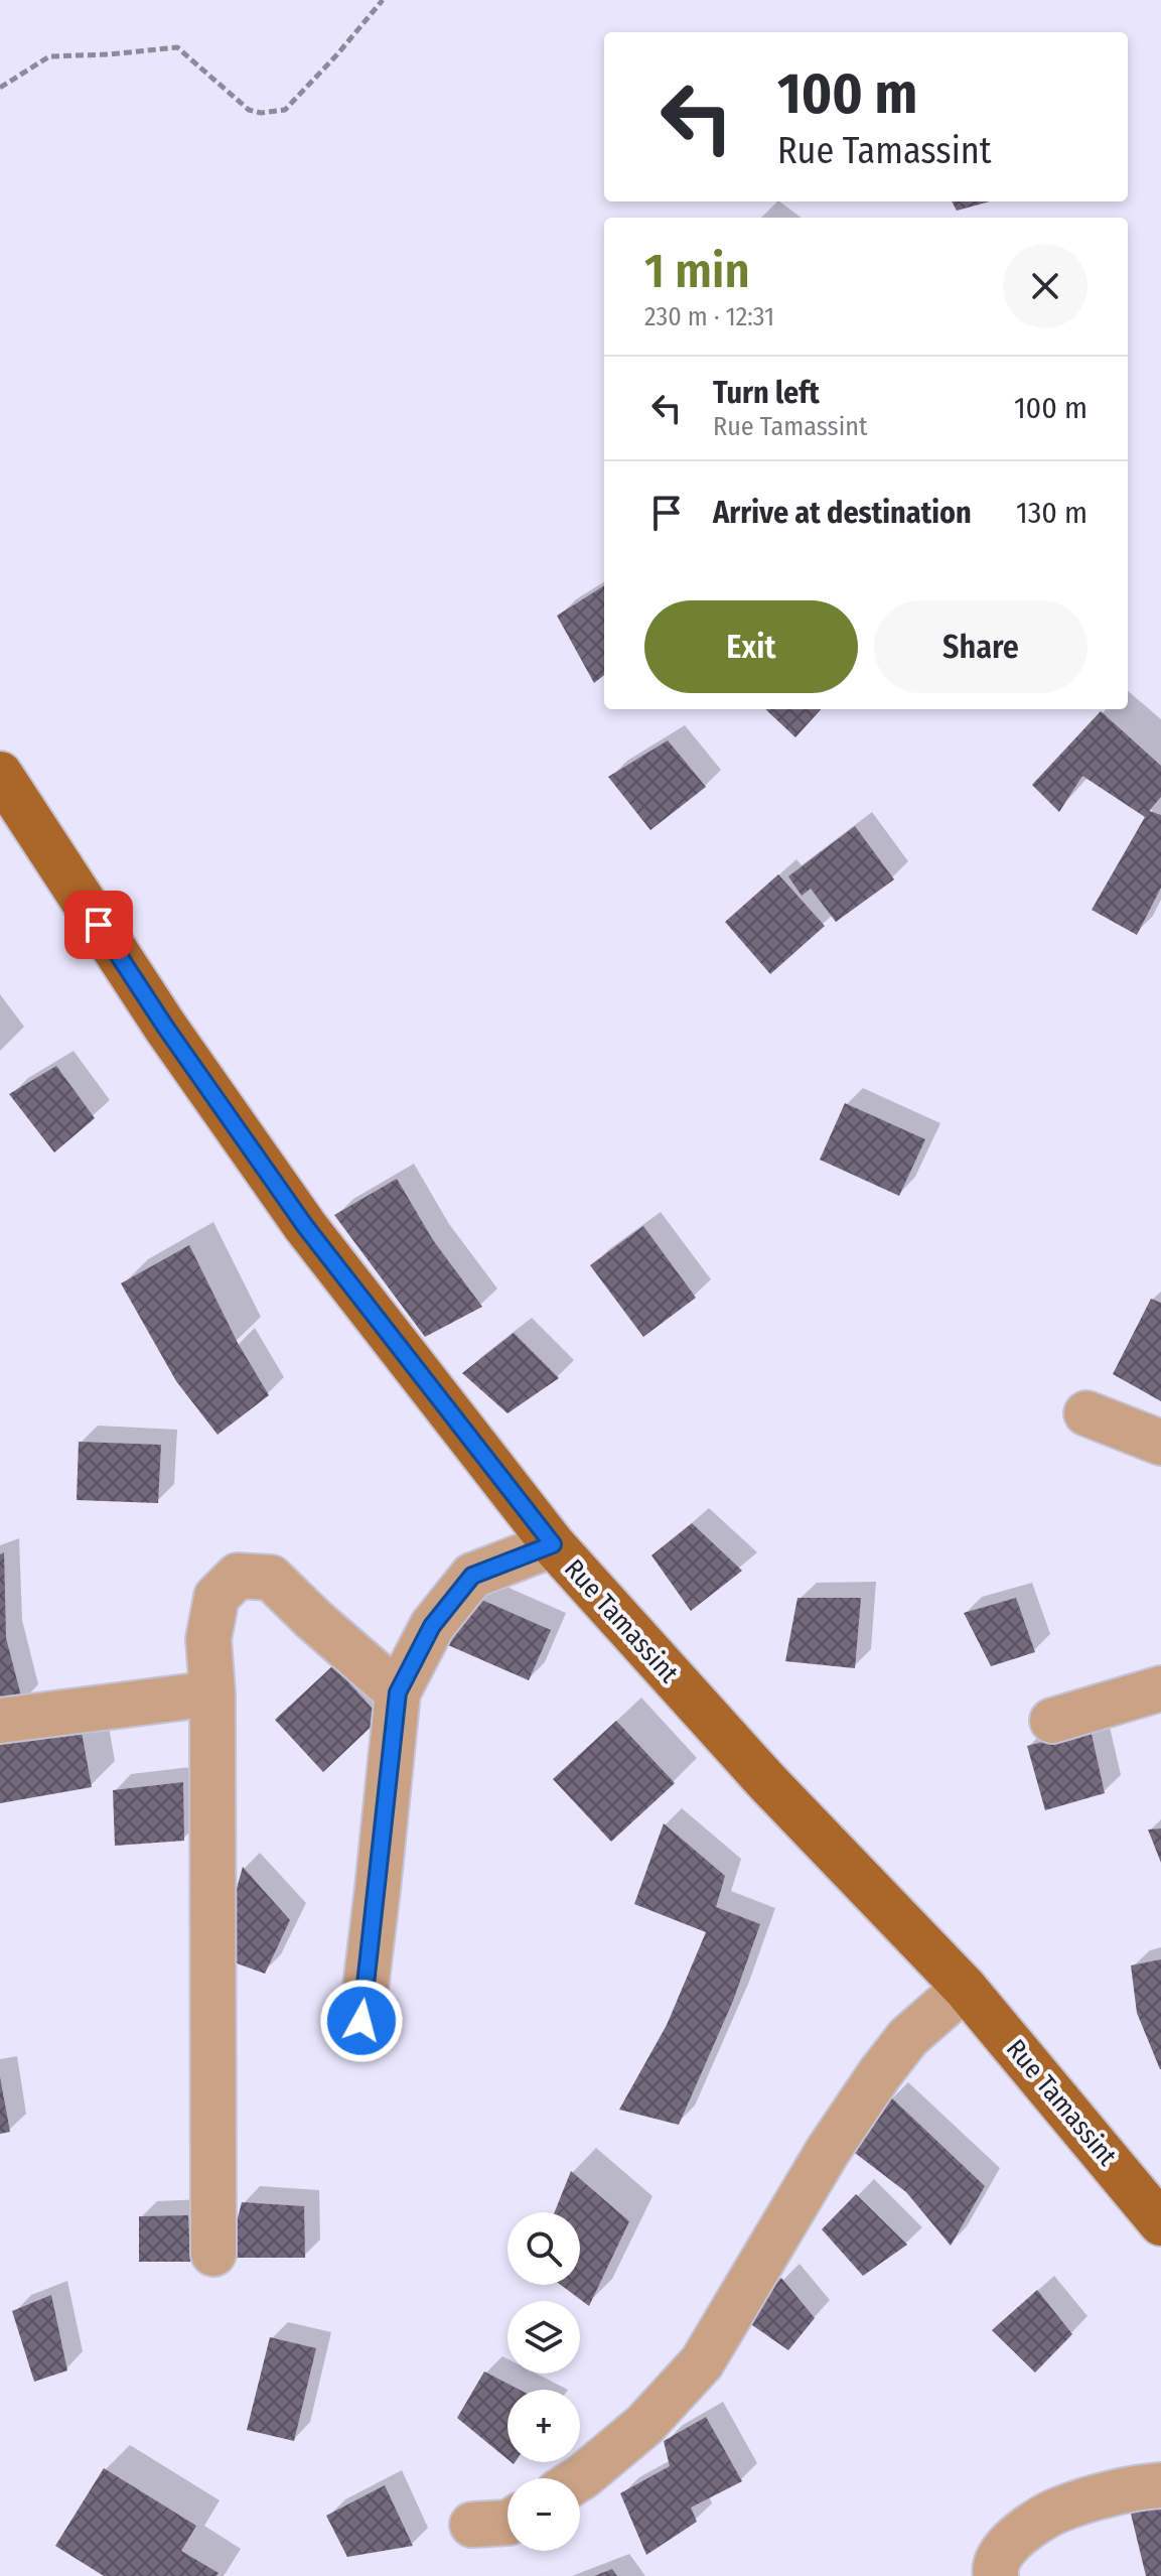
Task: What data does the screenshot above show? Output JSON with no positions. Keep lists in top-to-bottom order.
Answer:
{
  "streets": {
    "main road": ["Rue Tamassint"]
  },
  "page": {
    "turn": ["100 m", "Rue Tamassint"],
    "heading": ["1 min", "230 m · 12:31"],
    "list": [
      {
        "name": "Turn left",
        "note": "Rue Tamassint",
        "value": "100 m"
      },
      {
        "name": "Arrive at destination",
        "value": "130 m"
      }
    ],
    "buttons": ["Exit", "Share"],
    "map_buttons": ["+", "−"]
  }
}
